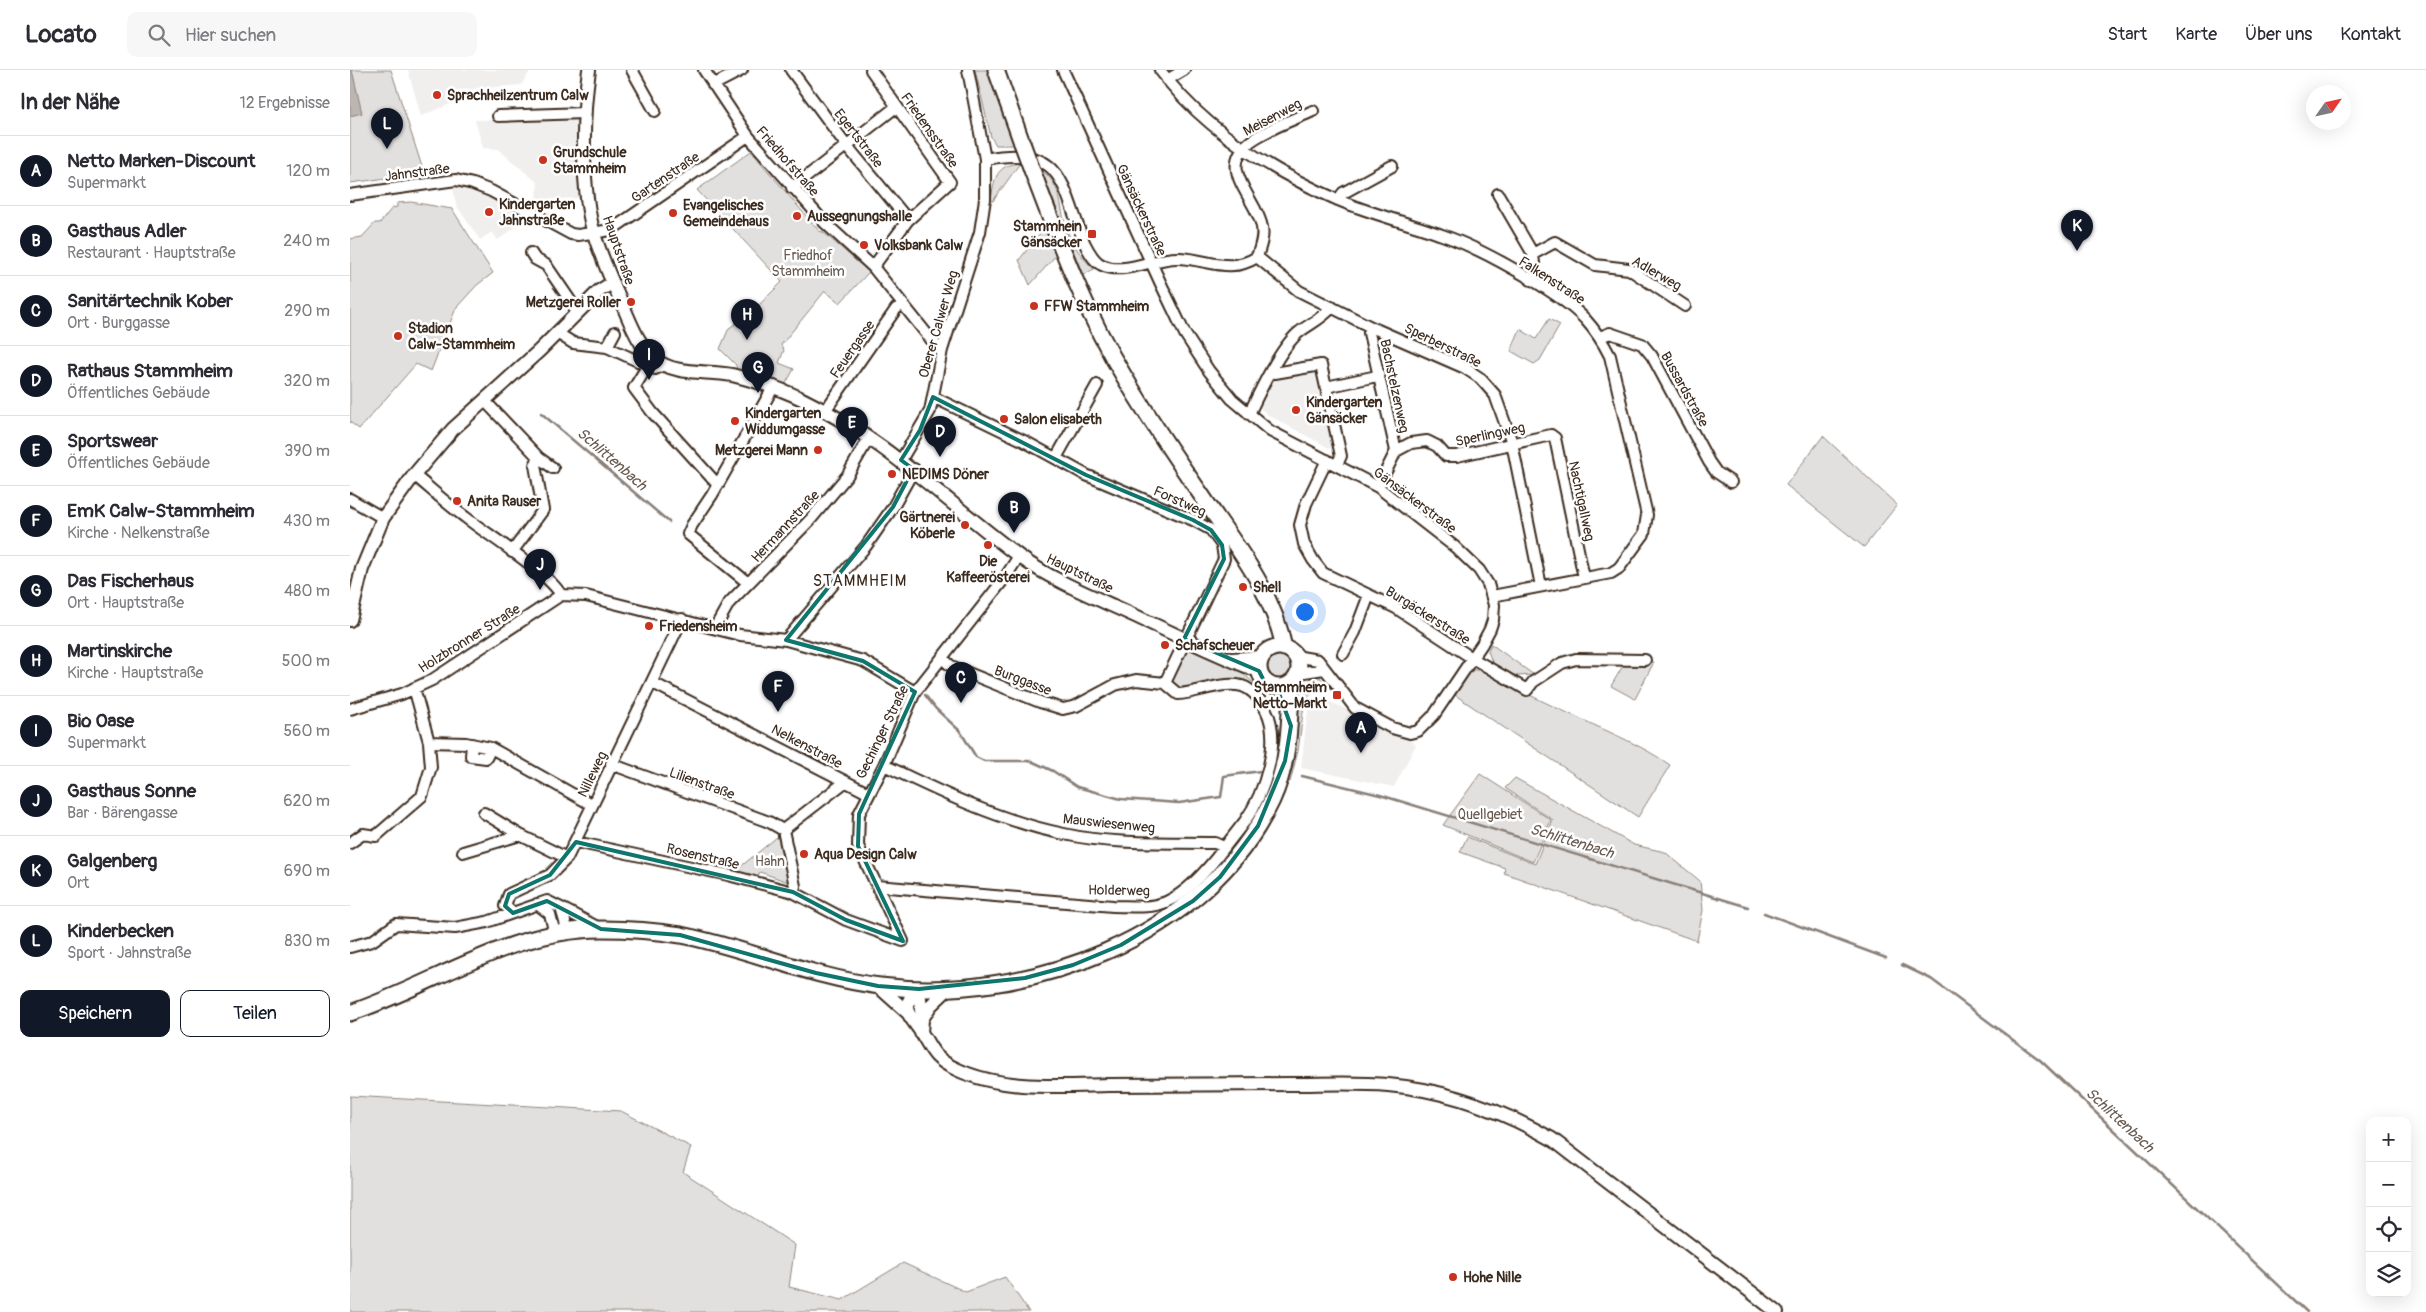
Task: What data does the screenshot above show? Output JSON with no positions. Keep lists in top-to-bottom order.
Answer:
{
  "streets": {
    "street": [
      "Meisenweg",
      "Friedensstraße",
      "Egertstraße",
      "Friedhofstraße",
      "Jahnstraße",
      "Gartenstraße",
      "Gänsäckerstraße",
      "Hauptstraße",
      "Adlerweg",
      "Falkenstraße",
      "Oberer Calwer Weg",
      "Sperberstraße",
      "Feuergasse",
      "Bachstelzenweg",
      "Bussardstraße",
      "Sperlingweg",
      "Forstweg",
      "Nachtigallweg",
      "Hermannstraße",
      "Burgäckerstraße",
      "Holzbronner Straße",
      "Burggasse",
      "Gechinger Straße",
      "Nelkenstraße",
      "Nilleweg",
      "Lilienstraße",
      "Mauswiesenweg",
      "Rosenstraße",
      "Holderweg"
    ]
  },
  "crossings": [
    ["Meisenweg", "Falkenstraße"],
    ["Friedensstraße", "Egertstraße"],
    ["Friedhofstraße", "Gartenstraße"],
    ["Friedhofstraße", "Oberer Calwer Weg"],
    ["Friedhofstraße", "Feuergasse"],
    ["Jahnstraße", "Gartenstraße"],
    ["Jahnstraße", "Hauptstraße"],
    ["Gartenstraße", "Hauptstraße"],
    ["Gänsäckerstraße", "Falkenstraße"],
    ["Gänsäckerstraße", "Burgäckerstraße"],
    ["Hauptstraße", "Oberer Calwer Weg"],
    ["Hauptstraße", "Feuergasse"],
    ["Hauptstraße", "Forstweg"],
    ["Hauptstraße", "Hermannstraße"],
    ["Hauptstraße", "Gechinger Straße"],
    ["Falkenstraße", "Sperberstraße"],
    ["Falkenstraße", "Bussardstraße"],
    ["Falkenstraße", "Nachtigallweg"],
    ["Oberer Calwer Weg", "Forstweg"],
    ["Sperberstraße", "Bachstelzenweg"],
    ["Sperberstraße", "Sperlingweg"],
    ["Bachstelzenweg", "Sperlingweg"],
    ["Sperlingweg", "Nachtigallweg"],
    ["Burggasse", "Gechinger Straße"],
    ["Burggasse", "Holderweg"],
    ["Gechinger Straße", "Nelkenstraße"],
    ["Gechinger Straße", "Mauswiesenweg"],
    ["Gechinger Straße", "Rosenstraße"],
    ["Gechinger Straße", "Holderweg"],
    ["Nelkenstraße", "Nilleweg"],
    ["Nilleweg", "Lilienstraße"],
    ["Nilleweg", "Rosenstraße"],
    ["Mauswiesenweg", "Holderweg"]
  ],
  "districts": ["STAMMHEIM"],
  "water": ["Schlittenbach"],
  "parks": ["Friedhof Stammheim", "Quellgebiet", "Hahn"],
  "places": {
    "other": [
      "Sprachheilzentrum Calw",
      "Grundschule Stammheim",
      "Kindergarten Jahnstraße",
      "Evangelisches Gemeindehaus",
      "Aussegnungshalle",
      "Volksbank Calw",
      "Metzgerei Roller",
      "FFW Stammheim",
      "Stadion Calw-Stammheim",
      "Kindergarten Gänsäcker",
      "Salon elisabeth",
      "Kindergarten Widdumgasse",
      "Metzgerei Mann",
      "NEDIMS Döner",
      "Anita Rauser",
      "Gärtnerei Köberle",
      "Die Kaffeerösterei",
      "Shell",
      "Friedensheim",
      "Schafscheuer",
      "Aqua Design Calw",
      "Hohe Nille"
    ],
    "transit": ["Stammhein Gänsäcker", "Stammheim Netto-Markt"]
  },
  "north": "top right",
  "page": {
    "header": "Locato",
    "search": "Hier suchen",
    "nav": [
      "Start",
      "Karte",
      "Über uns",
      "Kontakt"
    ],
    "heading": ["In der Nähe", "12 Ergebnisse"],
    "pins": [
      "L",
      "K",
      "H",
      "I",
      "G",
      "E",
      "D",
      "B",
      "J",
      "C",
      "F",
      "A"
    ],
    "list": [
      {
        "mark": "A",
        "name": "Netto Marken-Discount",
        "note": "Supermarkt",
        "value": "120 m"
      },
      {
        "mark": "B",
        "name": "Gasthaus Adler",
        "note": "Restaurant · Hauptstraße",
        "value": "240 m"
      },
      {
        "mark": "C",
        "name": "Sanitärtechnik Kober",
        "note": "Ort · Burggasse",
        "value": "290 m"
      },
      {
        "mark": "D",
        "name": "Rathaus Stammheim",
        "note": "Öffentliches Gebäude",
        "value": "320 m"
      },
      {
        "mark": "E",
        "name": "Sportswear",
        "note": "Öffentliches Gebäude",
        "value": "390 m"
      },
      {
        "mark": "F",
        "name": "EmK Calw-Stammheim",
        "note": "Kirche · Nelkenstraße",
        "value": "430 m"
      },
      {
        "mark": "G",
        "name": "Das Fischerhaus",
        "note": "Ort · Hauptstraße",
        "value": "480 m"
      },
      {
        "mark": "H",
        "name": "Martinskirche",
        "note": "Kirche · Hauptstraße",
        "value": "500 m"
      },
      {
        "mark": "I",
        "name": "Bio Oase",
        "note": "Supermarkt",
        "value": "560 m"
      },
      {
        "mark": "J",
        "name": "Gasthaus Sonne",
        "note": "Bar · Bärengasse",
        "value": "620 m"
      },
      {
        "mark": "K",
        "name": "Galgenberg",
        "note": "Ort",
        "value": "690 m"
      },
      {
        "mark": "L",
        "name": "Kinderbecken",
        "note": "Sport · Jahnstraße",
        "value": "830 m"
      }
    ],
    "buttons": ["Speichern", "Teilen"],
    "map_buttons": ["+", "−"]
  }
}
